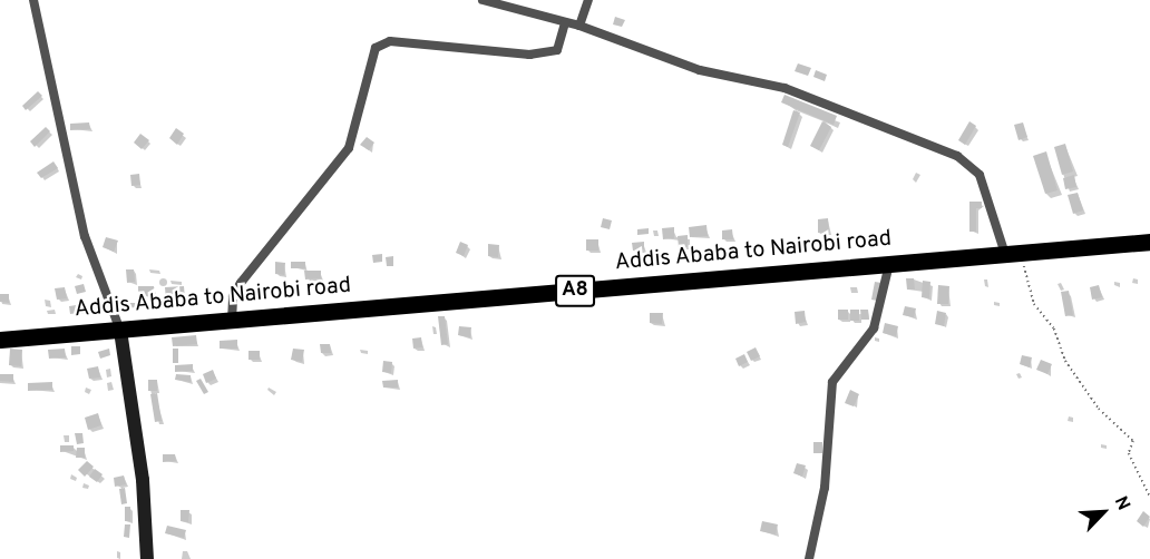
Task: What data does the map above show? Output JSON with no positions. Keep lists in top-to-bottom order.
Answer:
{
  "streets": {
    "highway": ["Addis Ababa to Nairobi road", "A8"]
  },
  "north": "top right"
}
